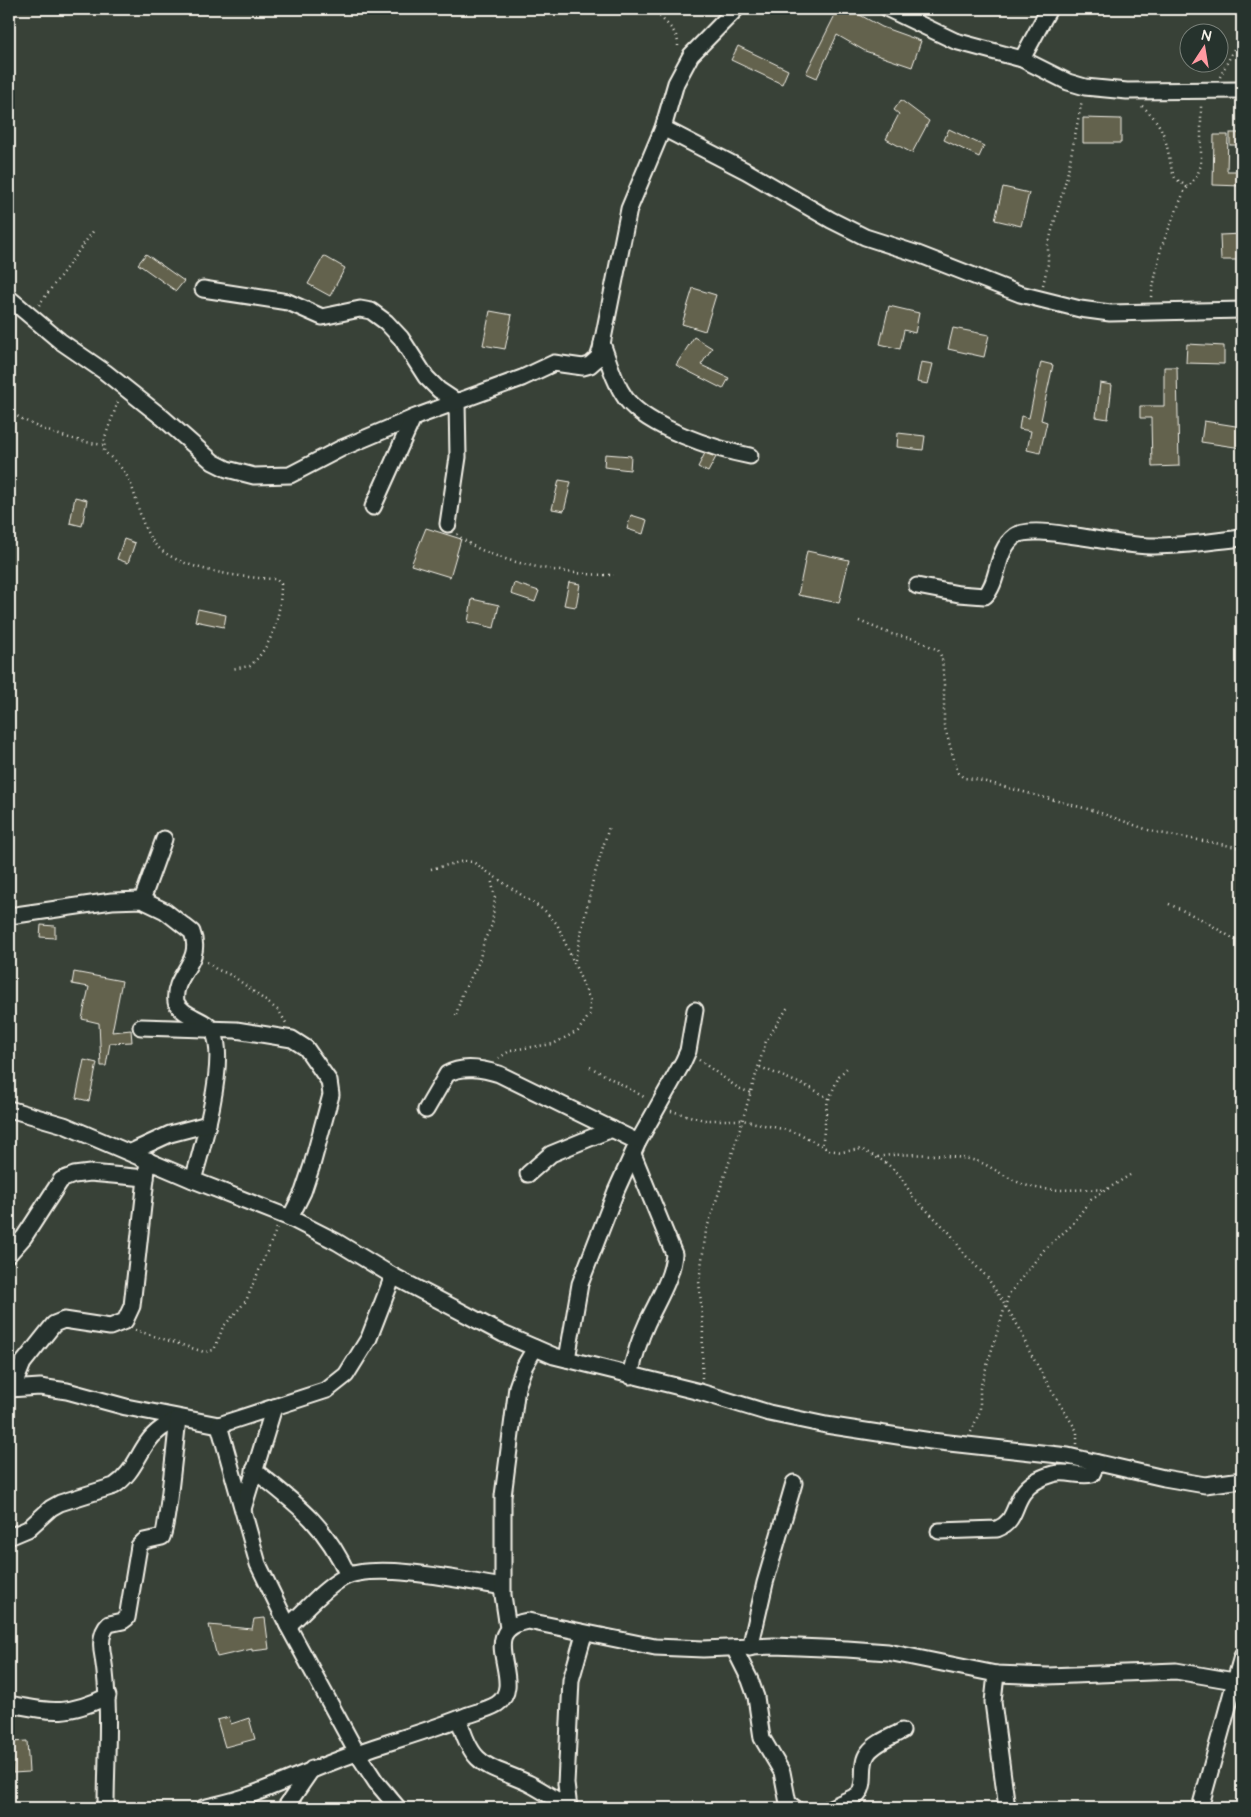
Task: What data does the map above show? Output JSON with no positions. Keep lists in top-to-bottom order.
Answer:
{
  "north": "top"
}
